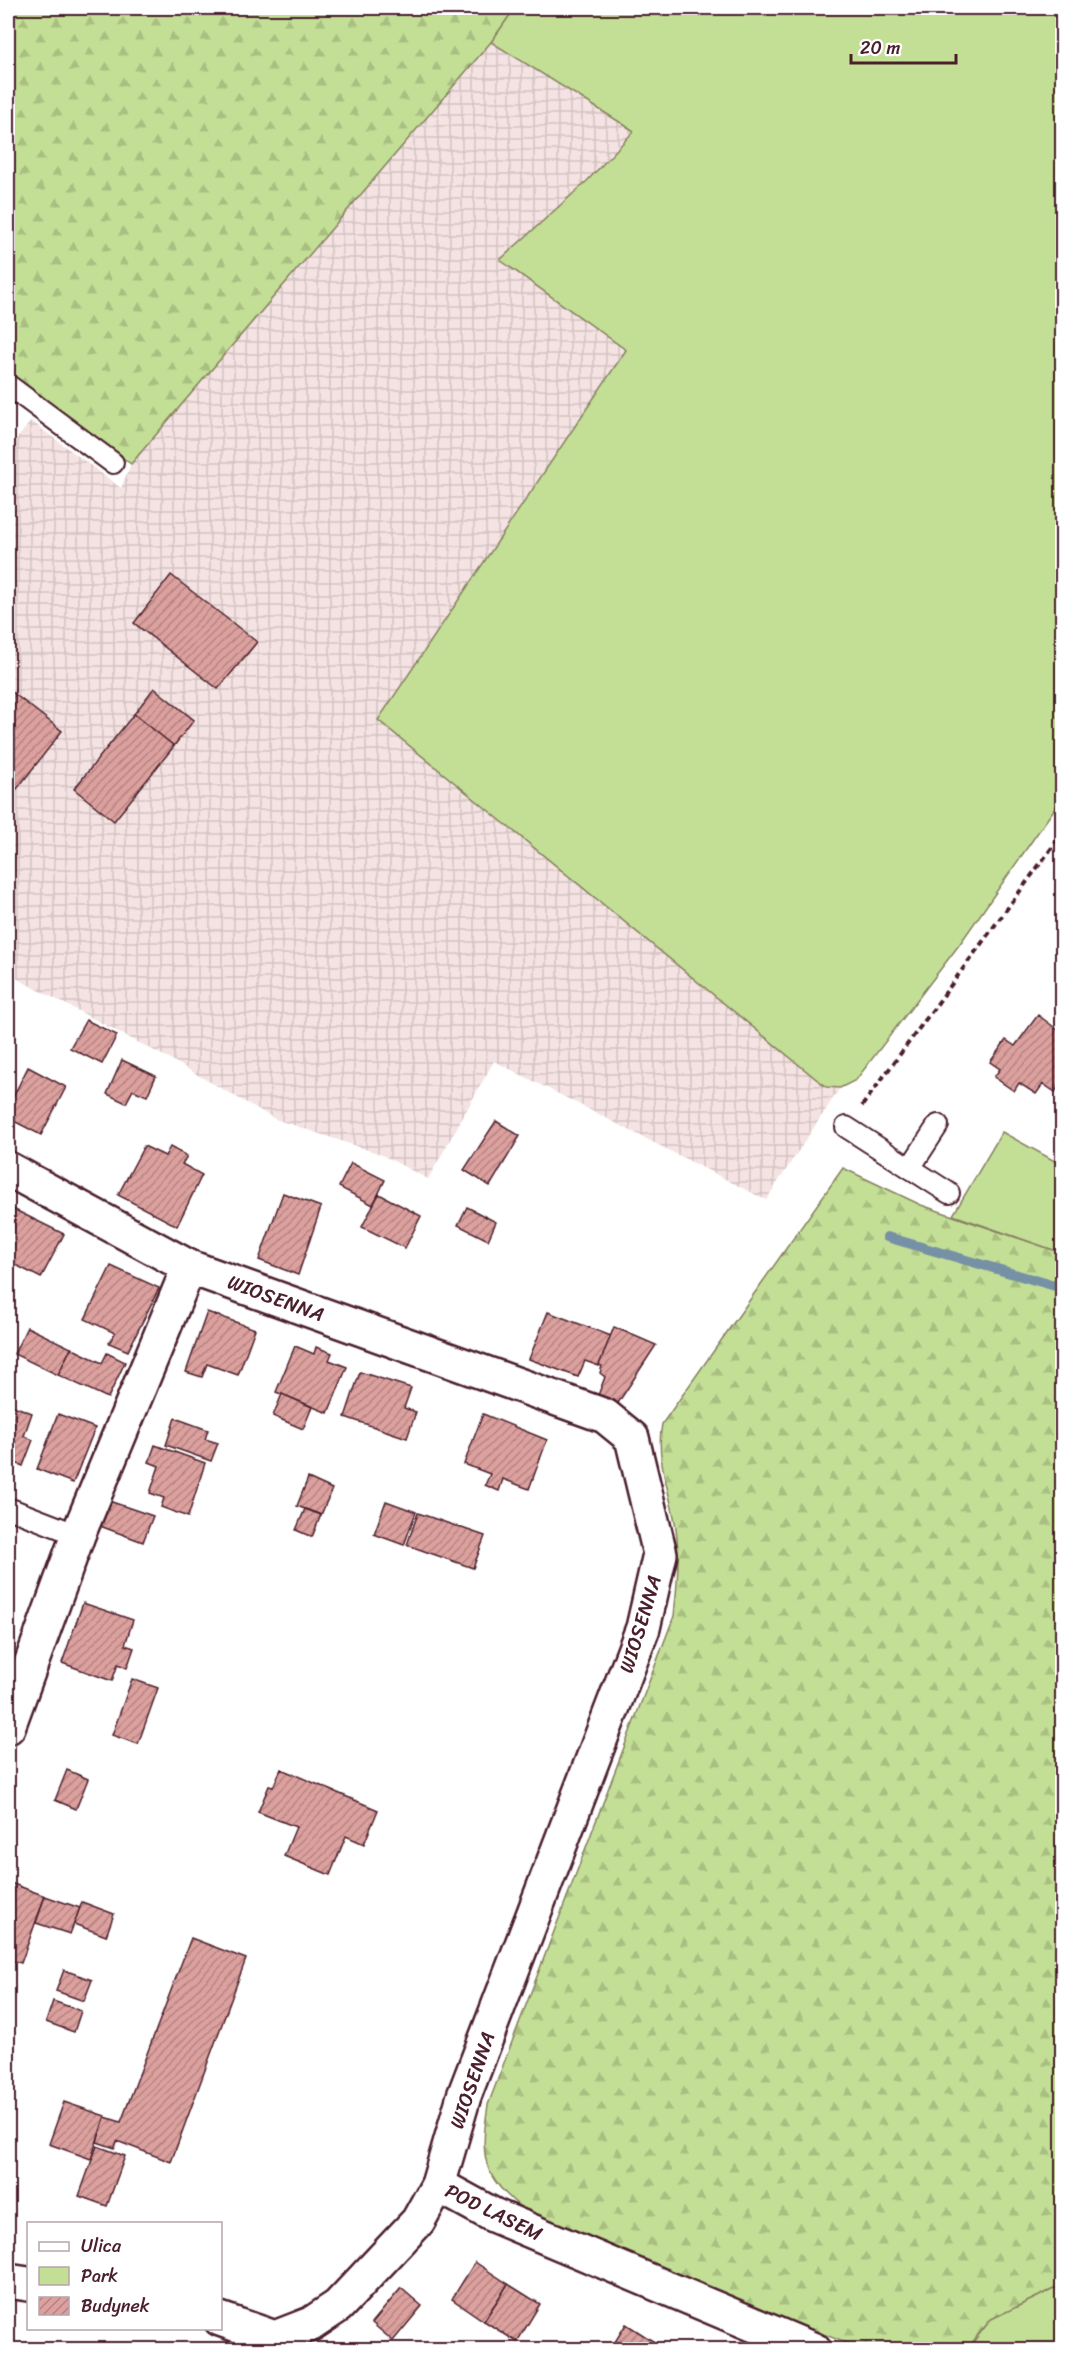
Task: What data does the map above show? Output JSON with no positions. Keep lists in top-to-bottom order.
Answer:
{
  "streets": {
    "street": ["WIOSENNA", "POD LASEM"]
  },
  "crossings": [
    ["WIOSENNA", "POD LASEM"]
  ],
  "legend": ["Ulica", "Park", "Budynek"],
  "scale_bar": "20 m"
}
